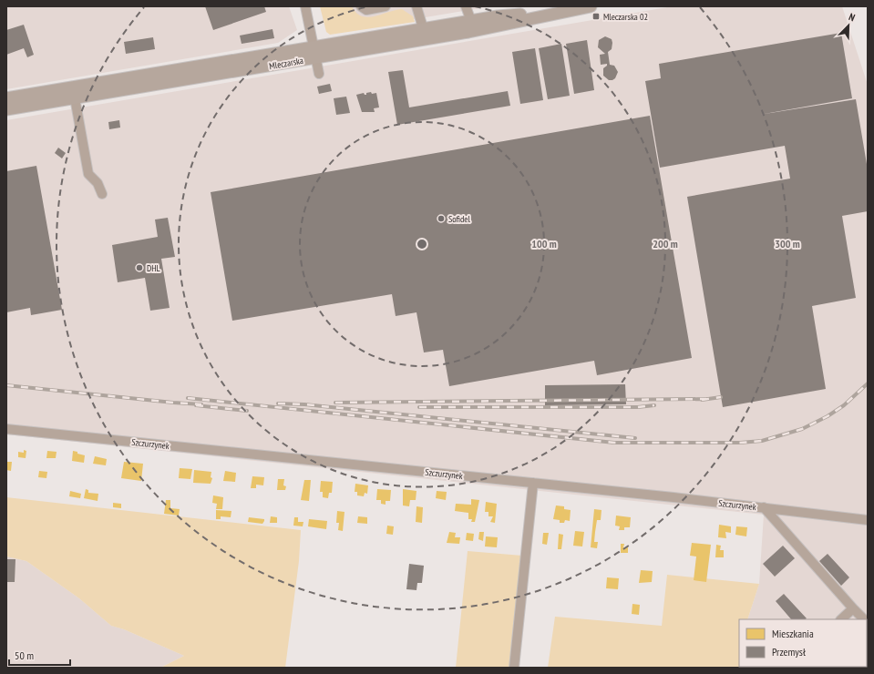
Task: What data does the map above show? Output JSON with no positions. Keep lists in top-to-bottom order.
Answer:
{
  "streets": {
    "main road": ["Mleczarska"],
    "street": ["Szczurzynek"]
  },
  "places": {
    "transit": ["Mleczarska 02"],
    "other": ["Sofidel", "DHL"]
  },
  "legend": ["Mieszkania", "Przemysł"],
  "scale_bar": "50 m",
  "north": "top right",
  "rings": ["100 m", "200 m", "300 m"]
}
